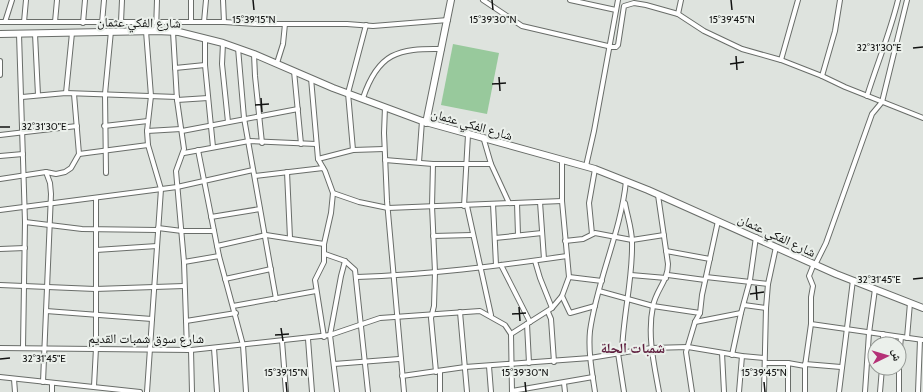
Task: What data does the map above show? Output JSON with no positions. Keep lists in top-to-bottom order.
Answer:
{
  "streets": {
    "street": ["شارع الفكي عثمان", "شارع سوق شمبات القديم"]
  },
  "districts": ["شمبات الحلة"],
  "north": "right",
  "coordinates": [
    "15°39'15\"N",
    "15°39'30\"N",
    "15°39'45\"N",
    "32°31'30\"E",
    "32°31'45\"E"
  ]
}
